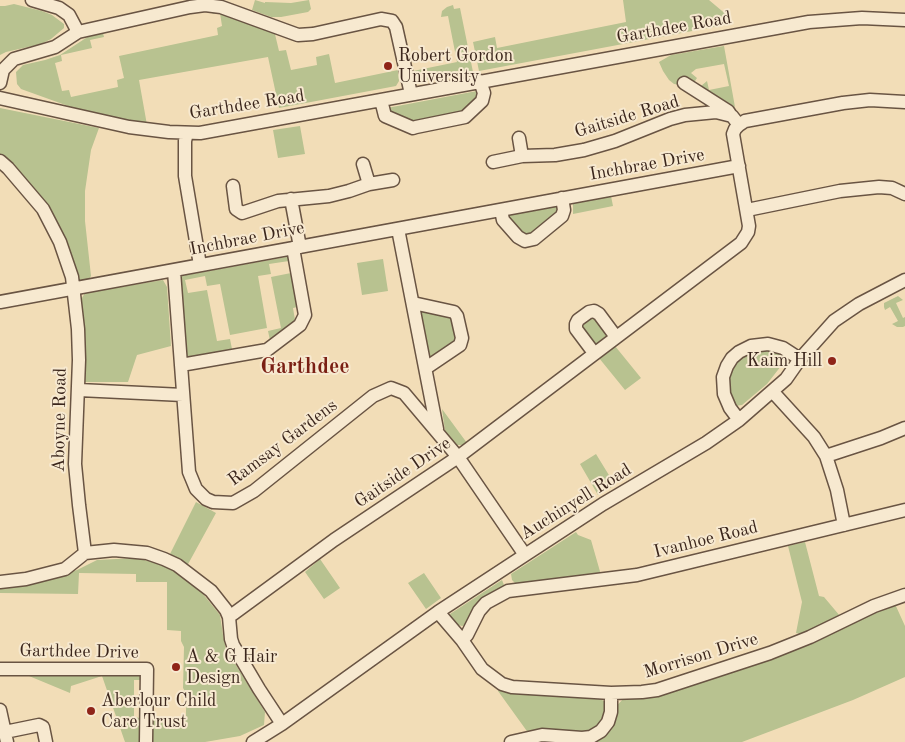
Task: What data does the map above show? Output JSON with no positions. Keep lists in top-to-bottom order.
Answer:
{
  "streets": {
    "street": [
      "Garthdee Road",
      "Gaitside Road",
      "Inchbrae Drive",
      "Aboyne Road",
      "Ramsay Gardens",
      "Gaitside Drive",
      "Auchinyell Road",
      "Ivanhoe Road",
      "Garthdee Drive",
      "Morrison Drive"
    ]
  },
  "crossings": [
    ["Gaitside Road", "Gaitside Drive"],
    ["Inchbrae Drive", "Aboyne Road"],
    ["Inchbrae Drive", "Ramsay Gardens"],
    ["Inchbrae Drive", "Gaitside Drive"],
    ["Ramsay Gardens", "Gaitside Drive"],
    ["Ramsay Gardens", "Auchinyell Road"],
    ["Auchinyell Road", "Morrison Drive"],
    ["Ivanhoe Road", "Morrison Drive"]
  ],
  "districts": ["Garthdee"],
  "places": [
    "Robert Gordon University",
    "Kaim Hill",
    "A & G Hair Design",
    "Aberlour Child Care Trust"
  ]
}
